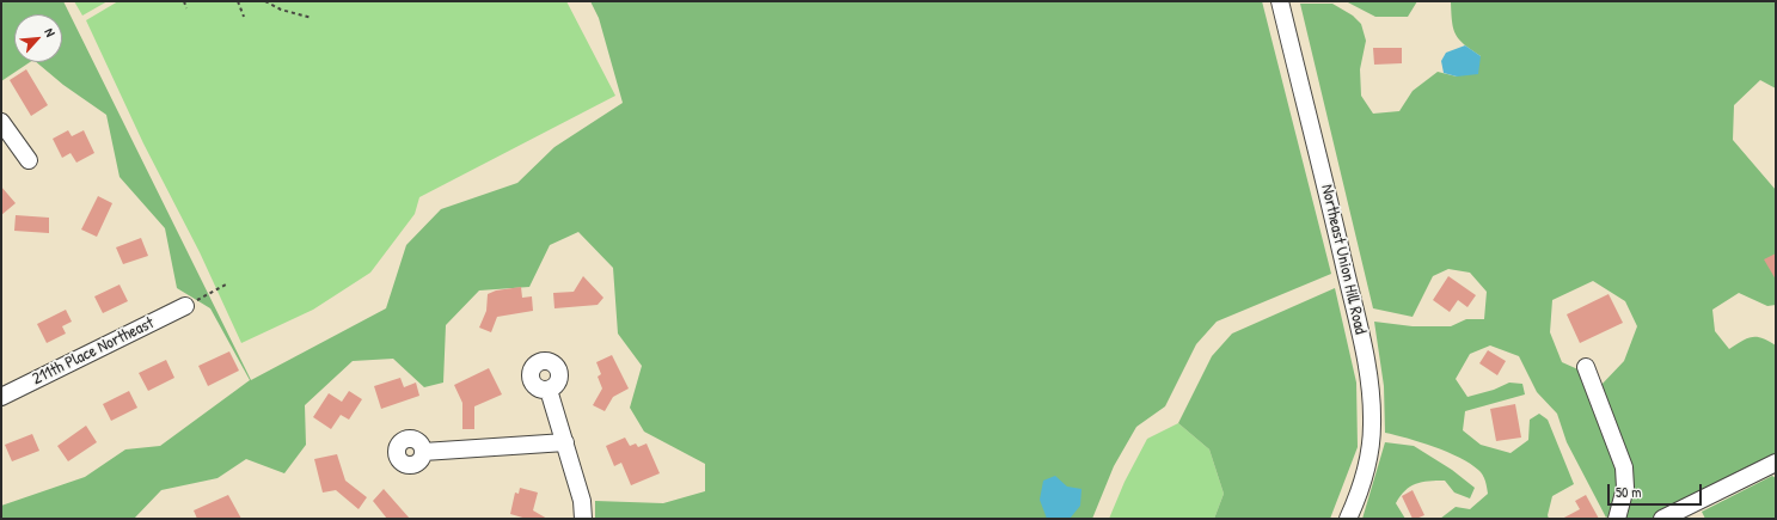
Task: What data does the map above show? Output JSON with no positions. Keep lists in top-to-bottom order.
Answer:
{
  "streets": {
    "street": ["Northeast Union Hill Road", "211th Place Northeast"]
  },
  "scale_bar": "50 m",
  "north": "top right"
}
